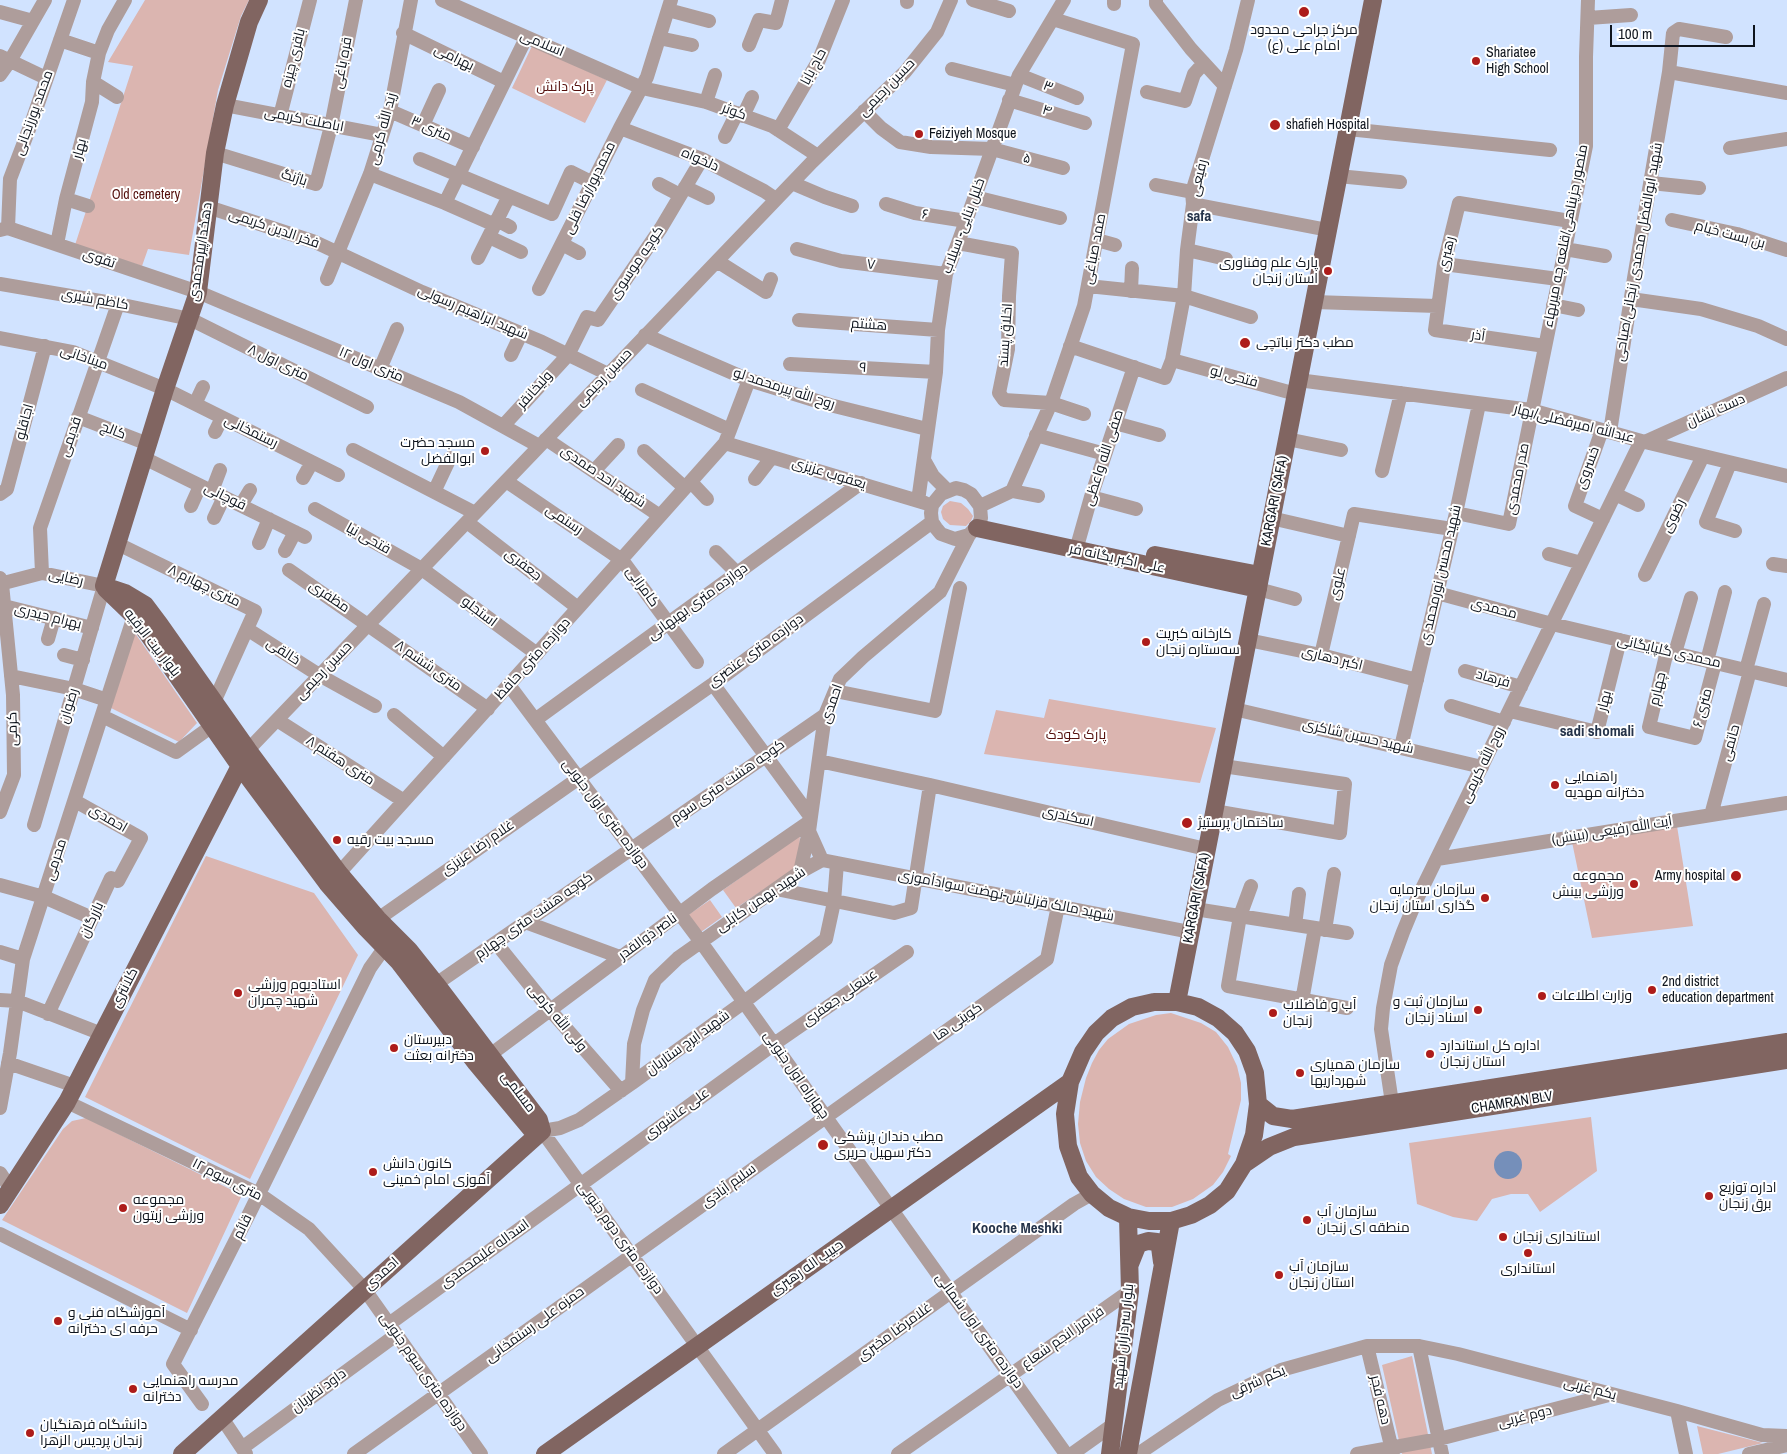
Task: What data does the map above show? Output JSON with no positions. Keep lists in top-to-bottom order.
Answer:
{
  "streets": {
    "main road": [
      "دهخدا/پیرمحمدی",
      "KARGARI (SAFA)",
      "علی اکبر یگانه فر",
      "بلوار بیت الرقیه",
      "احمدی",
      "کلانتری",
      "مسلمی",
      "CHAMRAN BLV",
      "حبیب اله رهبری",
      "بلوار سرداران شهید"
    ],
    "street": [
      "اسلامی",
      "باقری چیزه",
      "بهرامی",
      "قره باغی",
      "حاج بابا",
      "۳",
      "حسین رحیمی",
      "۴",
      "کوثر",
      "محمد پورزنجانی",
      "اباصلت کریمی",
      "زید الله کرمی",
      "۳ متری",
      "بهار",
      "۵",
      "دلخواه",
      "باژنگ",
      "رفیعی",
      "محمدپور/رضا قلی",
      "۶",
      "خلیل بنایی- سیلاب",
      "فخر الدین کریمی",
      "بن بست خیام",
      "منصور جزپناهی/قلعه چه میربهاء",
      "صمد صباغی",
      "شهید ابوالفضل محمدی زنجانی/صباحی",
      "رهبری",
      "تقوی",
      "کوچه موسوی",
      "۷",
      "کاظم شیری",
      "شهید ابراهیم رسولی",
      "هشتم",
      "اخلاق پسند",
      "آذر",
      "میناخانی",
      "۸ متری اول",
      "۱۲ متری اول",
      "۹",
      "فتحی لو",
      "روح الله پیرمحمد لو",
      "ولیخانقر",
      "دست نشان",
      "اجاقلو",
      "عبدالله امیرفضلی/بهار",
      "کالج",
      "رستمخانی",
      "قدیمی",
      "صفی الله واعظی",
      "خسروی",
      "یعقوب عزیزی",
      "شهید احد صمدی",
      "صدر محمدی",
      "قوچانی",
      "رضوی",
      "رستمی",
      "فتحی نیا",
      "جعفری",
      "شهید محسن نورمحمد ی",
      "رضایی",
      "علوی",
      "۸ متری چهارم",
      "کامرانی",
      "مظفری",
      "دوازده متری بهبهانی",
      "محمدی",
      "استجلو",
      "بهرام حیدری",
      "دوازده متری عنصری",
      "خالقی",
      "محمدی گلپایگانی",
      "دوازده متری حافظ",
      "اکبر دهاری",
      "۸ متری ششم",
      "فرهاد",
      "چهارم",
      "رضوان",
      "۶ متری",
      "کرمی",
      "شهید حسین شاکری",
      "حاتمی",
      "۸ متری هفتم",
      "روح الله کریمی",
      "کوچه هشت متری سوم",
      "دوازده متری اول جنوبی",
      "اسکندری",
      "آیت الله رفیعی (بینش)",
      "غلام رضا عزیزی",
      "محرمی",
      "شهید مالک قزلباش-نهضت سوادآموزی",
      "شهید بهمن کابلی",
      "کوچه هشت متری چهارم",
      "بازرگان",
      "ناصر ذوالقدر",
      "عینعلی جعفری",
      "ولی الله کرمی",
      "کویتی ها",
      "شهید ایرج ستاریان",
      "چهارراه اول جنوبی",
      "علی عاشوری",
      "۱۲ متری سوم",
      "سلیم آبادی",
      "قائم",
      "دوازده متری دوم جنوبی",
      "اسداله علیمحمدی",
      "حمزه علی رستمخانی",
      "دوازده متری اول شمالی",
      "غلامرضا مخبری",
      "فرامرز انجم شعاع",
      "دوازده متری سوم جنوبی",
      "یکم شرقی",
      "یکم غربی",
      "داود نظریان",
      "دهه فجر",
      "دوم غربی"
    ]
  },
  "crossings": [
    ["اسلامی", "کوثر"],
    ["اسلامی", "محمدپور/رضا قلی"],
    ["باقری چیزه", "اباصلت کریمی"],
    ["بهرامی", "زید الله کرمی"],
    ["قره باغی", "اباصلت کریمی"],
    ["قره باغی", "باژنگ"],
    ["حاج بابا", "کوثر"],
    ["۳", "خلیل بنایی- سیلاب"],
    ["حسین رحیمی", "کوثر"],
    ["حسین رحیمی", "۵"],
    ["حسین رحیمی", "دلخواه"],
    ["حسین رحیمی", "شهید ابراهیم رسولی"],
    ["حسین رحیمی", "۱۲ متری اول"],
    ["حسین رحیمی", "روح الله پیرمحمد لو"],
    ["حسین رحیمی", "شهید احد صمدی"],
    ["حسین رحیمی", "رستمی"],
    ["حسین رحیمی", "فتحی نیا"],
    ["حسین رحیمی", "جعفری"],
    ["حسین رحیمی", "مظفری"],
    ["حسین رحیمی", "استجلو"],
    ["حسین رحیمی", "بلوار بیت الرقیه"],
    ["حسین رحیمی", "خالقی"],
    ["حسین رحیمی", "۸ متری ششم"],
    ["حسین رحیمی", "۸ متری هفتم"],
    ["حسین رحیمی", "کلانتری"],
    ["۴", "خلیل بنایی- سیلاب"],
    ["کوثر", "محمدپور/رضا قلی"],
    ["محمد پورزنجانی", "تقوی"],
    ["اباصلت کریمی", "زید الله کرمی"],
    ["اباصلت کریمی", "باژنگ"],
    ["اباصلت کریمی", "دهخدا/پیرمحمدی"],
    ["زید الله کرمی", "۳ متری"],
    ["زید الله کرمی", "فخر الدین کریمی"],
    ["زید الله کرمی", "شهید ابراهیم رسولی"],
    ["بهار", "تقوی"],
    ["بهار", "محمدی گلپایگانی"],
    ["بهار", "روح الله کریمی"],
    ["۵", "خلیل بنایی- سیلاب"],
    ["دلخواه", "محمدپور/رضا قلی"],
    ["دلخواه", "کوچه موسوی"],
    ["باژنگ", "دهخدا/پیرمحمدی"],
    ["رفیعی", "فتحی لو"],
    ["۶", "خلیل بنایی- سیلاب"],
    ["خلیل بنایی- سیلاب", "صمد صباغی"],
    ["خلیل بنایی- سیلاب", "۷"],
    ["خلیل بنایی- سیلاب", "هشتم"],
    ["خلیل بنایی- سیلاب", "اخلاق پسند"],
    ["خلیل بنایی- سیلاب", "۹"],
    ["خلیل بنایی- سیلاب", "روح الله پیرمحمد لو"],
    ["خلیل بنایی- سیلاب", "یعقوب عزیزی"],
    ["فخر الدین کریمی", "دهخدا/پیرمحمدی"],
    ["فخر الدین کریمی", "شهید ابراهیم رسولی"],
    ["منصور جزپناهی/قلعه چه میربهاء", "رهبری"],
    ["منصور جزپناهی/قلعه چه میربهاء", "آذر"],
    ["منصور جزپناهی/قلعه چه میربهاء", "عبدالله امیرفضلی/بهار"],
    ["منصور جزپناهی/قلعه چه میربهاء", "صدر محمدی"],
    ["صمد صباغی", "اخلاق پسند"],
    ["دهخدا/پیرمحمدی", "تقوی"],
    ["دهخدا/پیرمحمدی", "کاظم شیری"],
    ["دهخدا/پیرمحمدی", "میناخانی"],
    ["دهخدا/پیرمحمدی", "۸ متری اول"],
    ["دهخدا/پیرمحمدی", "۱۲ متری اول"],
    ["دهخدا/پیرمحمدی", "کالج"],
    ["دهخدا/پیرمحمدی", "رستمخانی"],
    ["دهخدا/پیرمحمدی", "قوچانی"],
    ["دهخدا/پیرمحمدی", "رضایی"],
    ["دهخدا/پیرمحمدی", "۸ متری چهارم"],
    ["دهخدا/پیرمحمدی", "بلوار بیت الرقیه"],
    ["دهخدا/پیرمحمدی", "رضوان"],
    ["شهید ابوالفضل محمدی زنجانی/صباحی", "عبدالله امیرفضلی/بهار"],
    ["شهید ابوالفضل محمدی زنجانی/صباحی", "خسروی"],
    ["رهبری", "آذر"],
    ["تقوی", "۱۲ متری اول"],
    ["کوچه موسوی", "شهید ابراهیم رسولی"],
    ["کوچه موسوی", "ولیخانقر"],
    ["کاظم شیری", "۸ متری اول"],
    ["کاظم شیری", "قدیمی"],
    ["شهید ابراهیم رسولی", "ولیخانقر"],
    ["میناخانی", "اجاقلو"],
    ["میناخانی", "رستمخانی"],
    ["میناخانی", "قدیمی"],
    ["۱۲ متری اول", "ولیخانقر"],
    ["۱۲ متری اول", "شهید احد صمدی"],
    ["فتحی لو", "عبدالله امیرفضلی/بهار"],
    ["فتحی لو", "KARGARI (SAFA)"],
    ["دست نشان", "عبدالله امیرفضلی/بهار"],
    ["دست نشان", "روح الله کریمی"],
    ["عبدالله امیرفضلی/بهار", "خسروی"],
    ["عبدالله امیرفضلی/بهار", "صدر محمدی"],
    ["عبدالله امیرفضلی/بهار", "KARGARI (SAFA)"],
    ["عبدالله امیرفضلی/بهار", "رضوی"],
    ["عبدالله امیرفضلی/بهار", "شهید محسن نورمحمد ی"],
    ["عبدالله امیرفضلی/بهار", "روح الله کریمی"],
    ["کالج", "قدیمی"],
    ["کالج", "قوچانی"],
    ["قدیمی", "رضایی"],
    ["صفی الله واعظی", "علی اکبر یگانه فر"],
    ["خسروی", "روح الله کریمی"],
    ["یعقوب عزیزی", "علی اکبر یگانه فر"],
    ["یعقوب عزیزی", "دوازده متری بهبهانی"],
    ["یعقوب عزیزی", "دوازده متری عنصری"],
    ["یعقوب عزیزی", "دوازده متری حافظ"],
    ["یعقوب عزیزی", "احمدی"],
    ["شهید احد صمدی", "دوازده متری حافظ"],
    ["صدر محمدی", "شهید محسن نورمحمد ی"],
    ["KARGARI (SAFA)", "علی اکبر یگانه فر"],
    ["KARGARI (SAFA)", "اکبر دهاری"],
    ["KARGARI (SAFA)", "شهید حسین شاکری"],
    ["KARGARI (SAFA)", "اسکندری"],
    ["KARGARI (SAFA)", "شهید مالک قزلباش-نهضت سوادآموزی"],
    ["رستمی", "کامرانی"],
    ["رستمی", "دوازده متری حافظ"],
    ["فتحی نیا", "استجلو"],
    ["علی اکبر یگانه فر", "دوازده متری عنصری"],
    ["علی اکبر یگانه فر", "احمدی"],
    ["جعفری", "دوازده متری حافظ"],
    ["شهید محسن نورمحمد ی", "علوی"],
    ["شهید محسن نورمحمد ی", "محمدی"],
    ["شهید محسن نورمحمد ی", "اکبر دهاری"],
    ["شهید محسن نورمحمد ی", "شهید حسین شاکری"],
    ["رضایی", "بلوار بیت الرقیه"],
    ["رضایی", "رضوان"],
    ["رضایی", "کرمی"],
    ["علوی", "اکبر دهاری"],
    ["۸ متری چهارم", "بلوار بیت الرقیه"],
    ["۸ متری چهارم", "خالقی"],
    ["کامرانی", "دوازده متری بهبهانی"],
    ["کامرانی", "دوازده متری حافظ"],
    ["مظفری", "۸ متری ششم"],
    ["دوازده متری بهبهانی", "دوازده متری اول جنوبی"],
    ["محمدی", "محمدی گلپایگانی"],
    ["محمدی", "روح الله کریمی"],
    ["استجلو", "دوازده متری حافظ"],
    ["بهرام حیدری", "رضوان"],
    ["بهرام حیدری", "کرمی"],
    ["بلوار بیت الرقیه", "دوازده متری حافظ"],
    ["بلوار بیت الرقیه", "رضوان"],
    ["بلوار بیت الرقیه", "غلام رضا عزیزی"],
    ["بلوار بیت الرقیه", "محرمی"],
    ["بلوار بیت الرقیه", "کلانتری"],
    ["بلوار بیت الرقیه", "مسلمی"],
    ["بلوار بیت الرقیه", "قائم"],
    ["دوازده متری عنصری", "احمدی"],
    ["دوازده متری عنصری", "دوازده متری اول جنوبی"],
    ["دوازده متری عنصری", "غلام رضا عزیزی"],
    ["محمدی گلپایگانی", "چهارم"],
    ["محمدی گلپایگانی", "۶ متری"],
    ["محمدی گلپایگانی", "حاتمی"],
    ["محمدی گلپایگانی", "روح الله کریمی"],
    ["دوازده متری حافظ", "۸ متری ششم"],
    ["دوازده متری حافظ", "۸ متری هفتم"],
    ["دوازده متری حافظ", "دوازده متری اول جنوبی"],
    ["فرهاد", "روح الله کریمی"],
    ["چهارم", "۶ متری"],
    ["احمدی", "کوچه هشت متری سوم"],
    ["احمدی", "اسکندری"],
    ["احمدی", "محرمی"],
    ["احمدی", "شهید بهمن کابلی"],
    ["احمدی", "بازرگان"],
    ["احمدی", "ناصر ذوالقدر"],
    ["احمدی", "شهید ایرج ستاریان"],
    ["احمدی", "مسلمی"],
    ["احمدی", "۱۲ متری سوم"],
    ["احمدی", "دوازده متری دوم جنوبی"],
    ["احمدی", "دوازده متری سوم جنوبی"],
    ["شهید حسین شاکری", "روح الله کریمی"],
    ["حاتمی", "آیت الله رفیعی (بینش)"],
    ["روح الله کریمی", "آیت الله رفیعی (بینش)"],
    ["روح الله کریمی", "CHAMRAN BLV"],
    ["کوچه هشت متری سوم", "دوازده متری اول جنوبی"],
    ["کوچه هشت متری سوم", "کوچه هشت متری چهارم"],
    ["دوازده متری اول جنوبی", "غلام رضا عزیزی"],
    ["دوازده متری اول جنوبی", "شهید بهمن کابلی"],
    ["دوازده متری اول جنوبی", "کوچه هشت متری چهارم"],
    ["دوازده متری اول جنوبی", "ناصر ذوالقدر"],
    ["دوازده متری اول جنوبی", "چهارراه اول جنوبی"],
    ["شهید مالک قزلباش-نهضت سوادآموزی", "شهید بهمن کابلی"],
    ["شهید مالک قزلباش-نهضت سوادآموزی", "کویتی ها"],
    ["شهید مالک قزلباش-نهضت سوادآموزی", "شهید ایرج ستاریان"],
    ["شهید بهمن کابلی", "ولی الله کرمی"],
    ["شهید بهمن کابلی", "شهید ایرج ستاریان"],
    ["شهید بهمن کابلی", "چهارراه اول جنوبی"],
    ["کوچه هشت متری چهارم", "ولی الله کرمی"],
    ["کوچه هشت متری چهارم", "مسلمی"],
    ["ناصر ذوالقدر", "ولی الله کرمی"],
    ["ناصر ذوالقدر", "مسلمی"],
    ["کلانتری", "۱۲ متری سوم"],
    ["عینعلی جعفری", "چهارراه اول جنوبی"],
    ["عینعلی جعفری", "علی عاشوری"],
    ["ولی الله کرمی", "شهید ایرج ستاریان"],
    ["کویتی ها", "چهارراه اول جنوبی"],
    ["کویتی ها", "سلیم آبادی"],
    ["شهید ایرج ستاریان", "چهارراه اول جنوبی"],
    ["شهید ایرج ستاریان", "مسلمی"],
    ["شهید ایرج ستاریان", "دوازده متری دوم جنوبی"],
    ["چهارراه اول جنوبی", "علی عاشوری"],
    ["چهارراه اول جنوبی", "سلیم آبادی"],
    ["چهارراه اول جنوبی", "حبیب اله رهبری"],
    ["چهارراه اول جنوبی", "دوازده متری اول شمالی"],
    ["مسلمی", "قائم"],
    ["مسلمی", "دوازده متری دوم جنوبی"],
    ["علی عاشوری", "دوازده متری دوم جنوبی"],
    ["علی عاشوری", "اسداله علیمحمدی"],
    ["۱۲ متری سوم", "قائم"],
    ["۱۲ متری سوم", "دوازده متری سوم جنوبی"],
    ["سلیم آبادی", "دوازده متری دوم جنوبی"],
    ["سلیم آبادی", "حمزه علی رستمخانی"],
    ["دوازده متری دوم جنوبی", "اسداله علیمحمدی"],
    ["دوازده متری دوم جنوبی", "حبیب اله رهبری"],
    ["دوازده متری دوم جنوبی", "حمزه علی رستمخانی"],
    ["دوازده متری دوم جنوبی", "غلامرضا مخبری"],
    ["اسداله علیمحمدی", "دوازده متری سوم جنوبی"],
    ["اسداله علیمحمدی", "داود نظریان"],
    ["حبیب اله رهبری", "دوازده متری اول شمالی"],
    ["حمزه علی رستمخانی", "دوازده متری سوم جنوبی"],
    ["دوازده متری اول شمالی", "غلامرضا مخبری"],
    ["دوازده متری اول شمالی", "فرامرز انجم شعاع"],
    ["بلوار سرداران شهید", "فرامرز انجم شعاع"],
    ["دوازده متری سوم جنوبی", "داود نظریان"],
    ["یکم شرقی", "یکم غربی"],
    ["یکم شرقی", "دهه فجر"],
    ["یکم غربی", "دوم غربی"],
    ["دهه فجر", "دوم غربی"]
  ],
  "districts": ["safa", "sadi shomali", "Kooche Meshki"],
  "parks": ["پارک دانش", "Old cemetery", "پارک کودک"],
  "places": [
    "مرکز جراحی محدود امام علی (ع)",
    "Shariatee High School",
    "shafieh Hospital",
    "Feiziyeh Mosque",
    "پارک علم وفناوری استان زنجان",
    "مطب دکتر نباتچی",
    "مسجد حضرت ابوالفضل",
    "کارخانه کبریت سه‌ستاره زنجان",
    "راهنمایی دخترانه مهدیه",
    "ساختمان پرستیژ",
    "مسجد بیت رقیه",
    "Army hospital",
    "مجموعه ورزشی بینش",
    "سازمان سرمایه گذاری استان زنجان",
    "2nd district education department",
    "استادیوم ورزشی شهید چمران",
    "وزارت اطلاعات",
    "سازمان ثبت و اسناد زنجان",
    "آب و فاضلاب زنجان",
    "دبیرستان دخترانه بعثت",
    "اداره کل استاندارد استان زنجان",
    "سازمان همیاری شهرداریها",
    "مطب دندان پزشکی دکتر سهیل حریری",
    "کانون دانش آموزی امام خمینی",
    "اداره توزیع برق زنجان",
    "مجموعه ورزشی زیتون",
    "سازمان آب منطقه ای زنجان",
    "استانداری زنجان",
    "استانداری",
    "سازمان آب استان زنجان",
    "آموزشگاه فنی و حرفه ای دخترانه",
    "مدرسه راهنمایی دخترانه",
    "دانشگاه فرهنگیان زنجان پردیس الزهرا"
  ],
  "scale_bar": "100 m"
}
